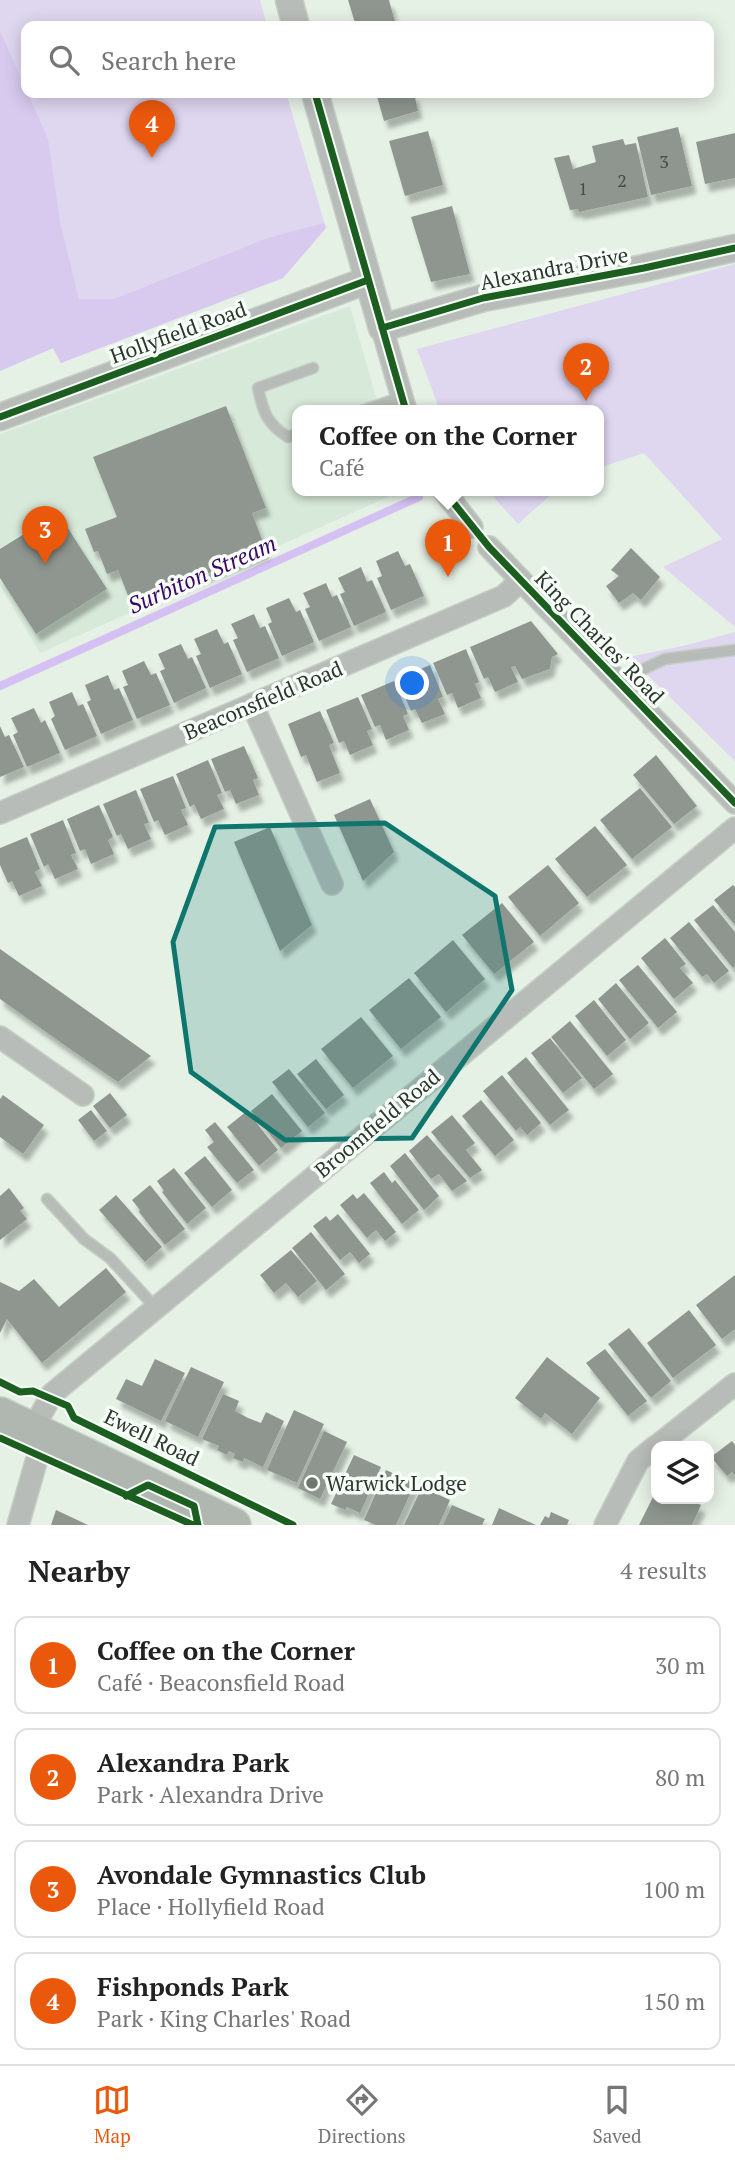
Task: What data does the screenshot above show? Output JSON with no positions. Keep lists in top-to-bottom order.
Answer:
{
  "streets": {
    "main road": ["Ewell Road"],
    "street": [
      "Alexandra Drive",
      "Hollyfield Road",
      "King Charles' Road",
      "Beaconsfield Road",
      "Broomfield Road"
    ]
  },
  "crossings": [
    ["King Charles' Road", "Beaconsfield Road"],
    ["Broomfield Road", "Ewell Road"]
  ],
  "water": ["Surbiton Stream"],
  "places": ["Warwick Lodge"],
  "house_numbers": ["3", "2", "1"],
  "page": {
    "search": "Search here",
    "pins": [
      "4",
      "2",
      "3",
      "1"
    ],
    "popup": ["Coffee on the Corner", "Café"],
    "heading": ["Nearby", "4 results"],
    "list": [
      {
        "mark": "1",
        "name": "Coffee on the Corner",
        "note": "Café · Beaconsfield Road",
        "value": "30 m"
      },
      {
        "mark": "2",
        "name": "Alexandra Park",
        "note": "Park · Alexandra Drive",
        "value": "80 m"
      },
      {
        "mark": "3",
        "name": "Avondale Gymnastics Club",
        "note": "Place · Hollyfield Road",
        "value": "100 m"
      },
      {
        "mark": "4",
        "name": "Fishponds Park",
        "note": "Park · King Charles' Road",
        "value": "150 m"
      }
    ],
    "nav": ["Map", "Directions", "Saved"]
  }
}
